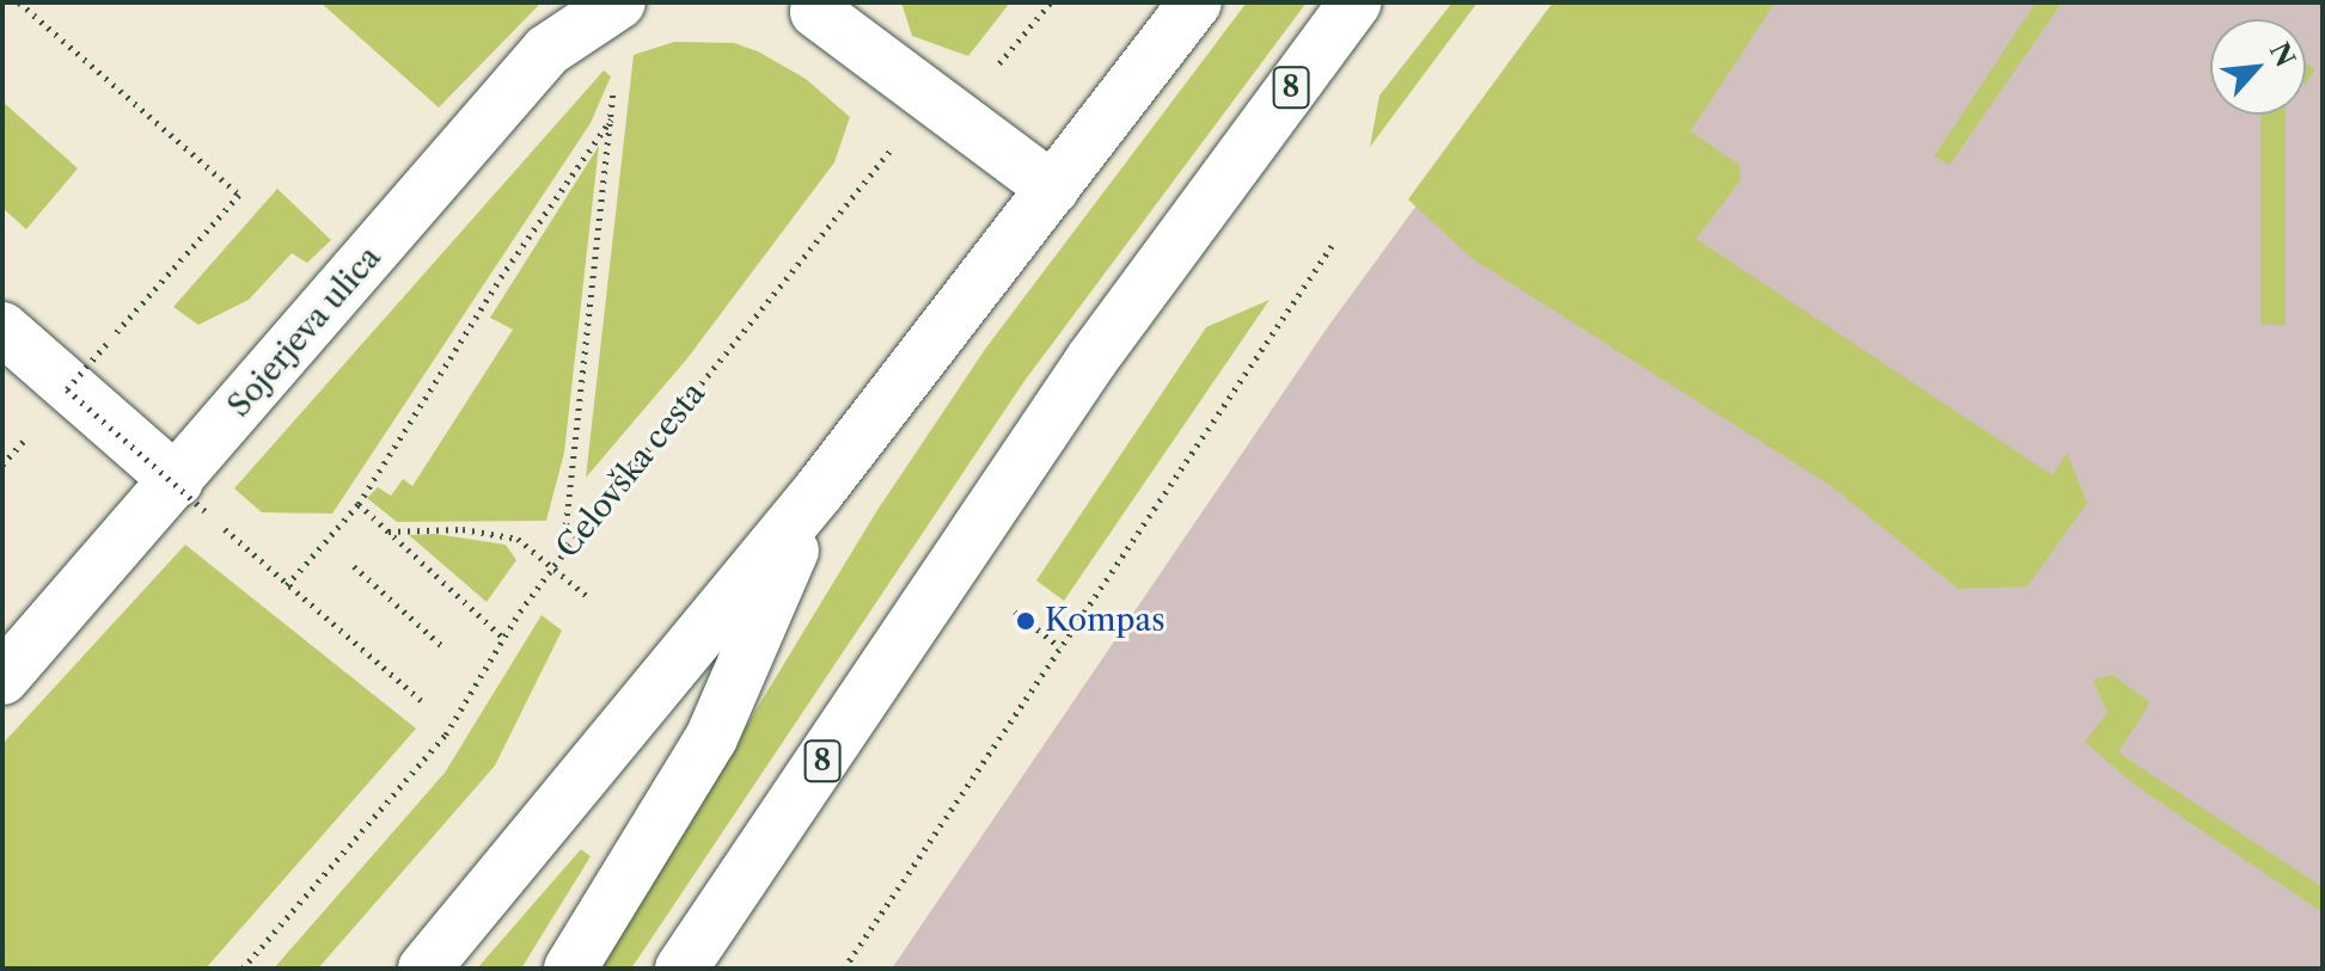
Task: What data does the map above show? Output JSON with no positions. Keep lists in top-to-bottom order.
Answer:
{
  "streets": {
    "main road": ["8", "Sojerjeva ulica"],
    "path": ["Celovška cesta"]
  },
  "places": ["Kompas"],
  "north": "top right"
}
